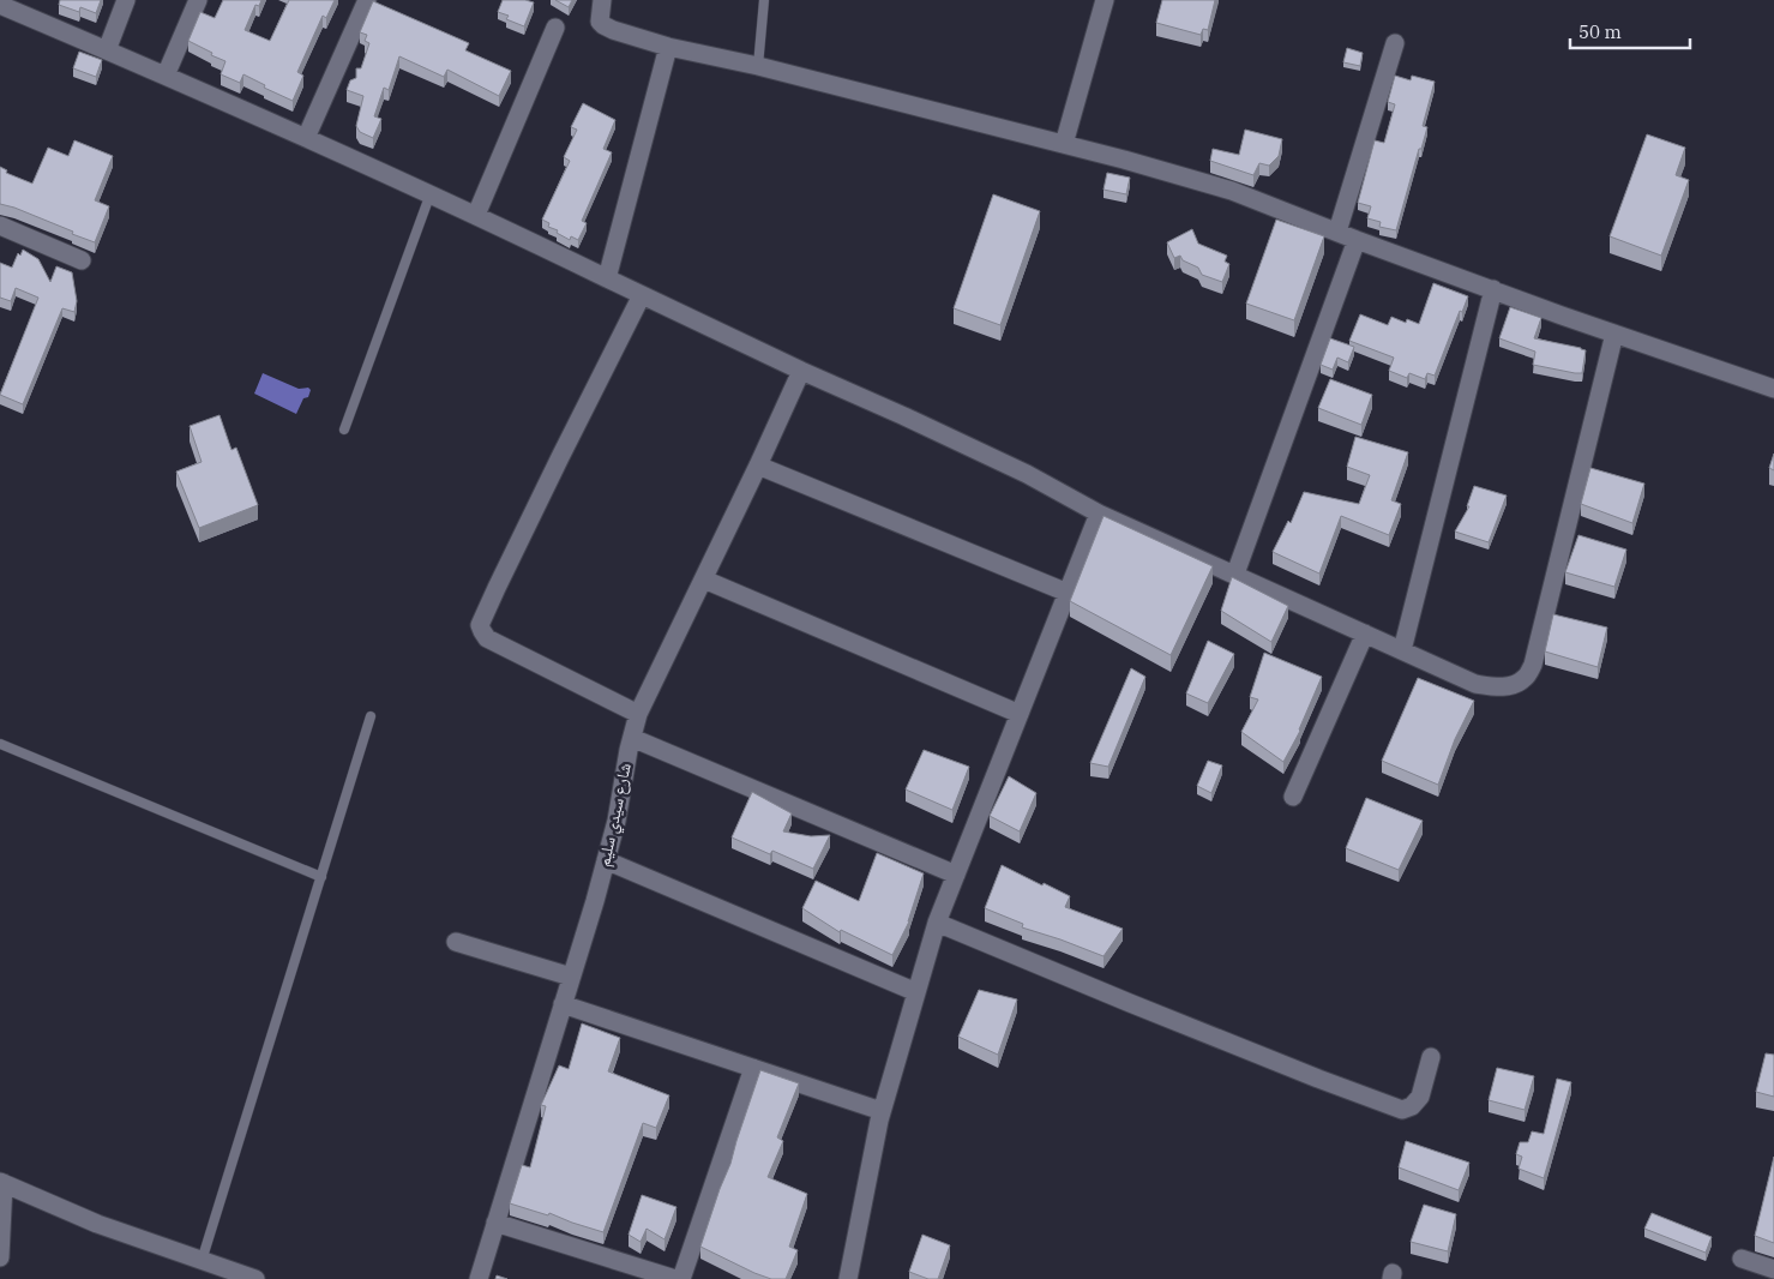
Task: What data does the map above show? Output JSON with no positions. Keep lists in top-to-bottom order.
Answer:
{
  "streets": {
    "street": ["شارع سيدي سليم"]
  },
  "scale_bar": "50 m"
}
